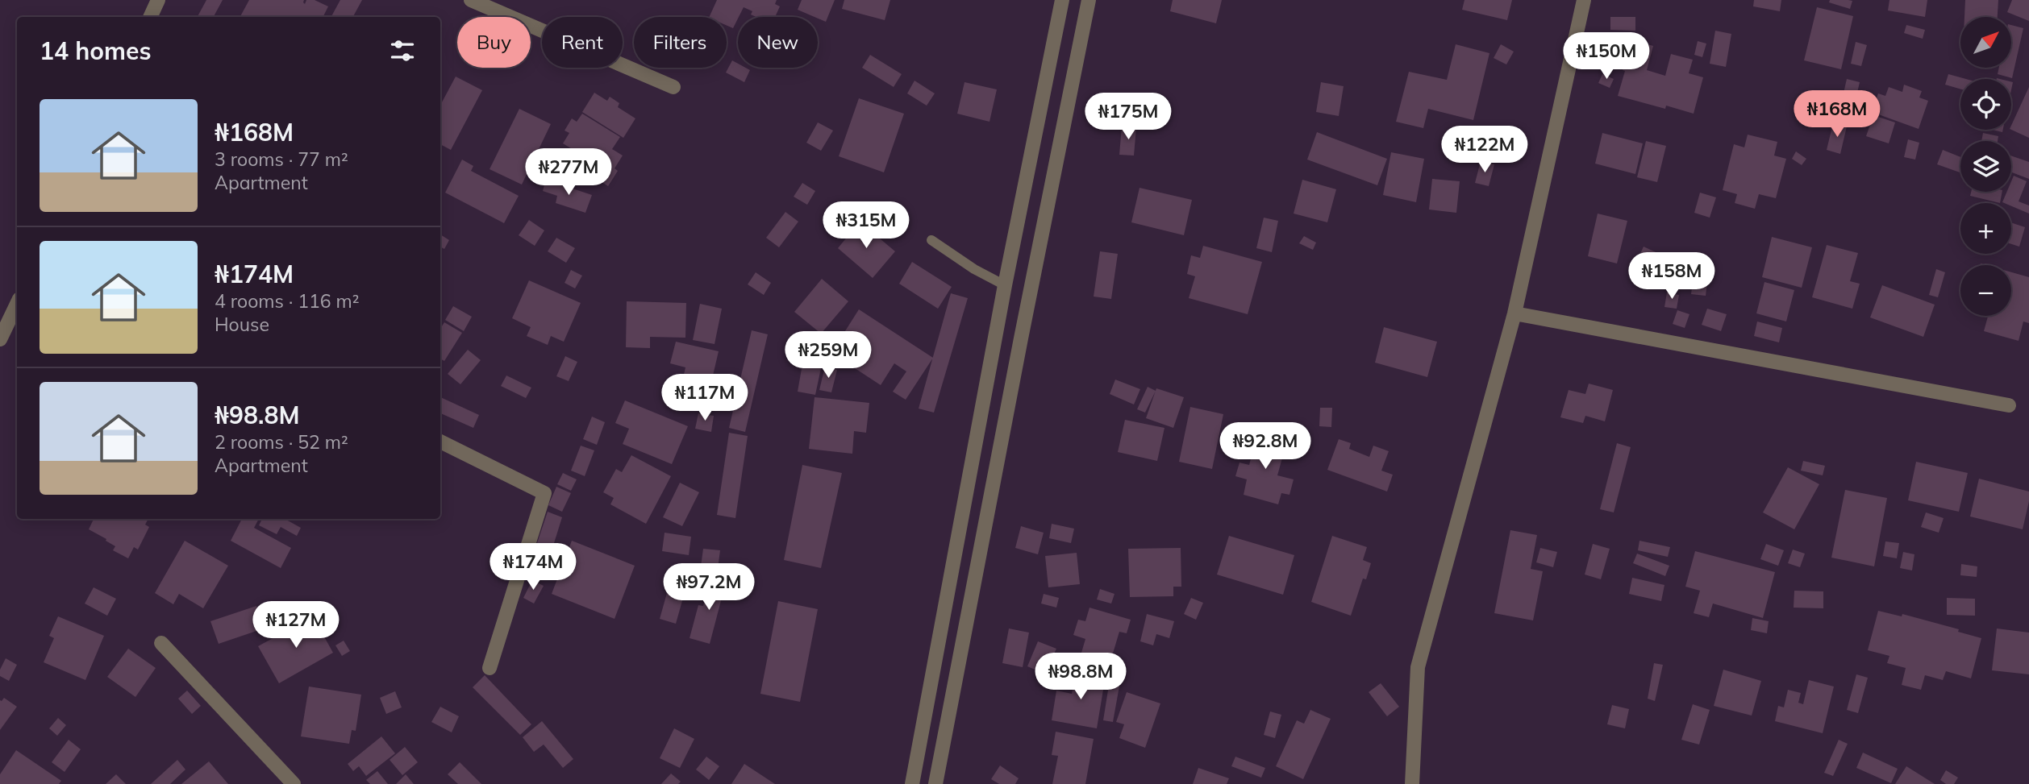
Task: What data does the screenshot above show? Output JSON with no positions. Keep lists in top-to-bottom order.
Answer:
{
  "north": "top right",
  "page": {
    "map_buttons": ["+", "−"],
    "chip": [
      "Buy",
      "Rent",
      "Filters",
      "New"
    ],
    "heading": "14 homes",
    "price": [
      "₦150M",
      "₦168M",
      "₦175M",
      "₦122M",
      "₦277M",
      "₦315M",
      "₦158M",
      "₦259M",
      "₦117M",
      "₦92.8M",
      "₦174M",
      "₦97.2M",
      "₦127M",
      "₦98.8M"
    ],
    "list": [
      {
        "name": "₦168M",
        "note": "3 rooms · 77 m² · Apartment"
      },
      {
        "name": "₦174M",
        "note": "4 rooms · 116 m² · House"
      },
      {
        "name": "₦98.8M",
        "note": "2 rooms · 52 m² · Apartment"
      }
    ]
  }
}
